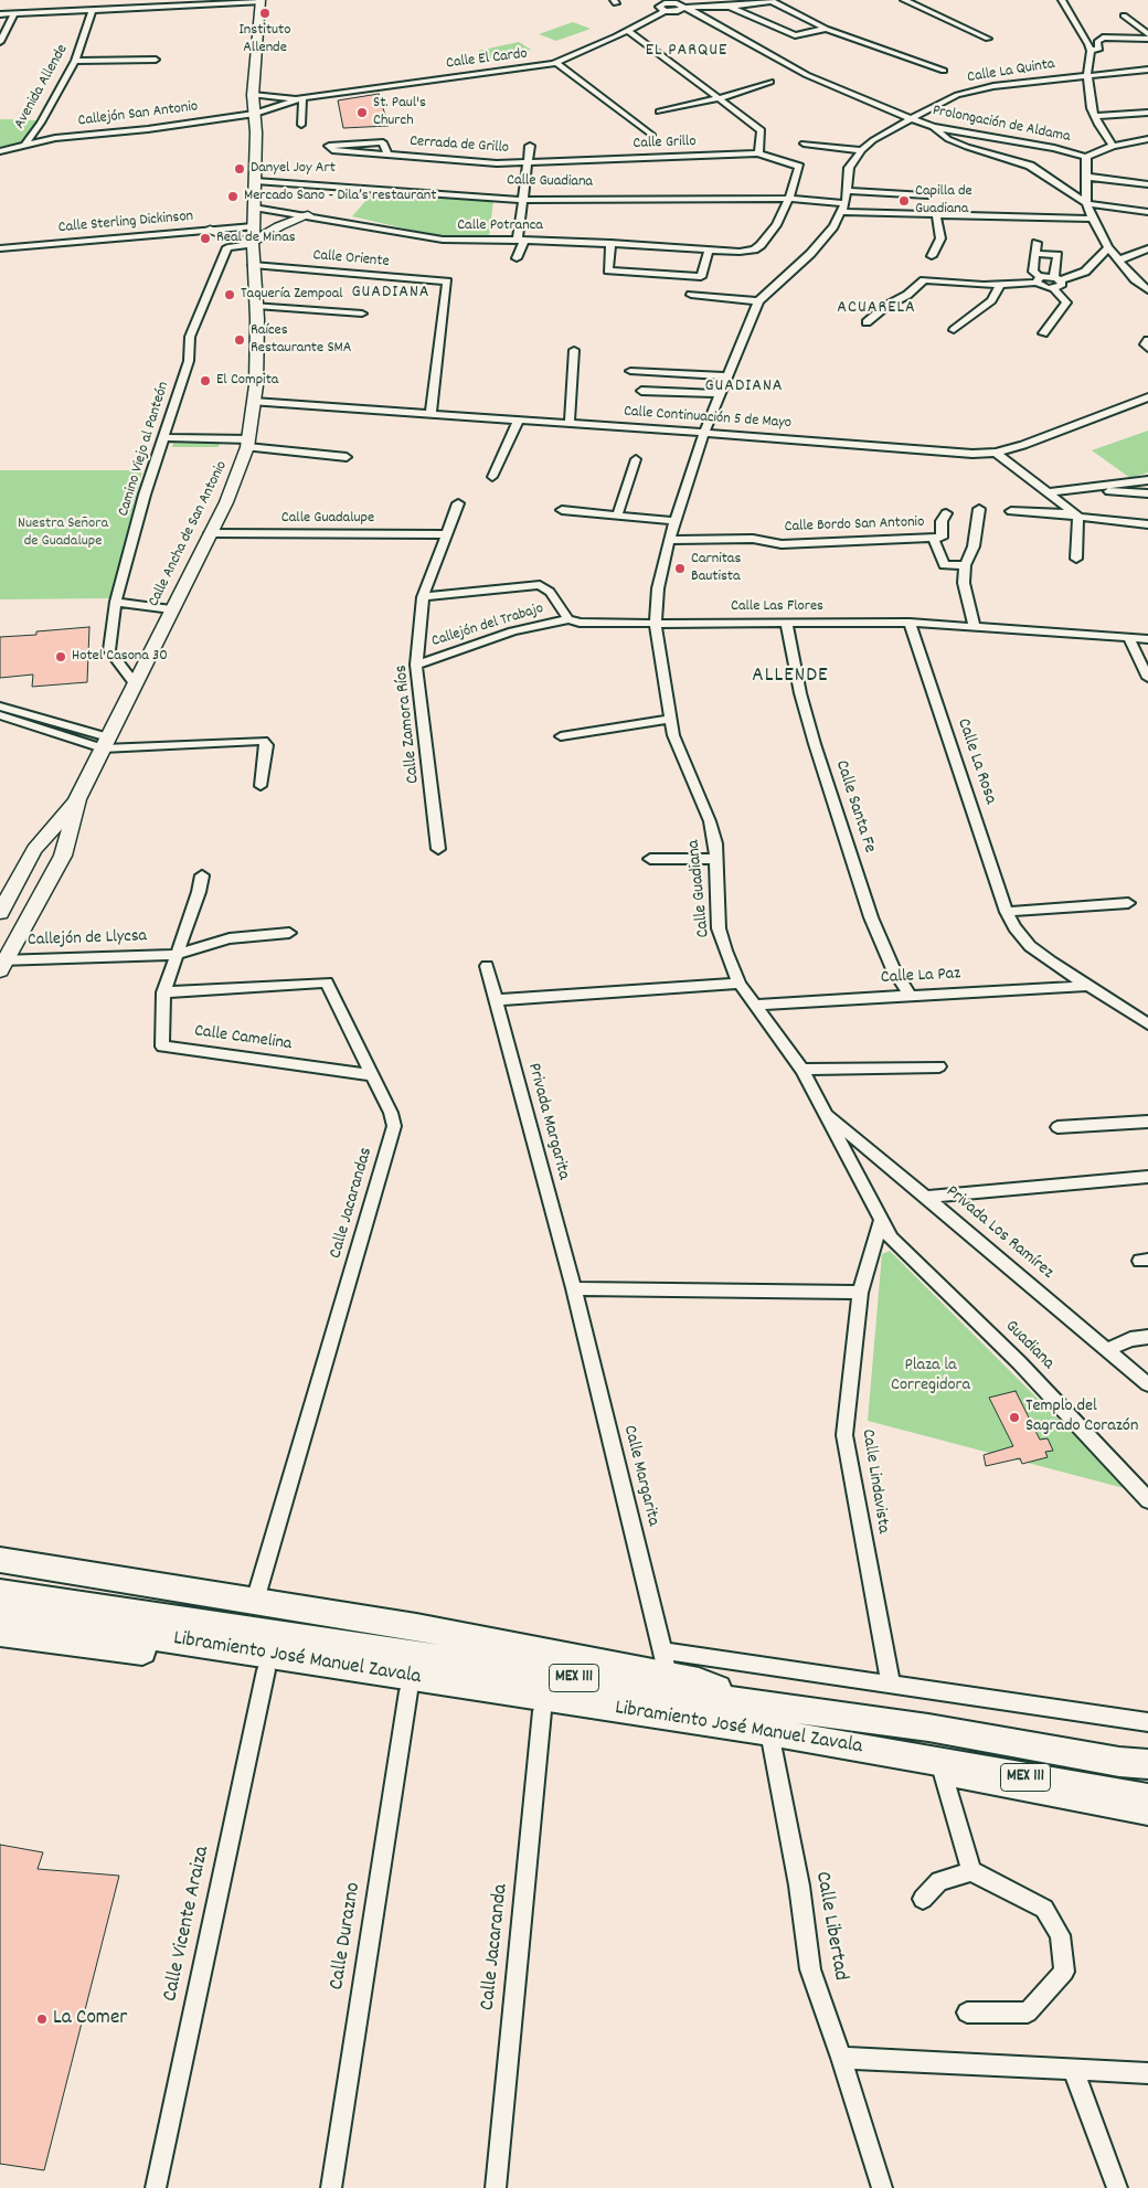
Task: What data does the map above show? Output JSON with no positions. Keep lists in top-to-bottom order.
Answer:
{
  "streets": {
    "main road": ["Calle Ancha de San Antonio", "Libramiento José Manuel Zavala", "MEX 111"],
    "street": [
      "Calle El Cardo",
      "Calle La Quinta",
      "Avenida Allende",
      "Callejón San Antonio",
      "Prolongación de Aldama",
      "Calle Grillo",
      "Cerrada de Grillo",
      "Calle Guadiana",
      "Calle Sterling Dickinson",
      "Calle Potranca",
      "Calle Oriente",
      "Calle Continuación 5 de Mayo",
      "Camino Viejo al Panteón",
      "Calle Guadalupe",
      "Calle Bordo San Antonio",
      "Calle Las Flores",
      "Callejón del Trabajo",
      "Calle Zamora Ríos",
      "Calle La Rosa",
      "Calle Santa Fe",
      "Callejón de Llycsa",
      "Calle La Paz",
      "Calle Camelina",
      "Privada Margarita",
      "Calle Jacarandas",
      "Privada Los Ramírez",
      "Guadiana",
      "Calle Margarita",
      "Calle Lindavista",
      "Calle Vicente Araiza",
      "Calle Libertad",
      "Calle Durazno",
      "Calle Jacaranda"
    ]
  },
  "crossings": [
    ["Calle El Cardo", "Callejón San Antonio"],
    ["Calle El Cardo", "Calle Ancha de San Antonio"],
    ["Calle La Quinta", "Prolongación de Aldama"],
    ["Avenida Allende", "Callejón San Antonio"],
    ["Callejón San Antonio", "Calle Ancha de San Antonio"],
    ["Prolongación de Aldama", "Calle Guadiana"],
    ["Calle Grillo", "Cerrada de Grillo"],
    ["Calle Grillo", "Calle Guadiana"],
    ["Calle Grillo", "Calle Potranca"],
    ["Calle Guadiana", "Calle Potranca"],
    ["Calle Guadiana", "Calle Continuación 5 de Mayo"],
    ["Calle Guadiana", "Calle Bordo San Antonio"],
    ["Calle Guadiana", "Calle Ancha de San Antonio"],
    ["Calle Guadiana", "Calle Las Flores"],
    ["Calle Guadiana", "Calle La Paz"],
    ["Calle Guadiana", "Privada Los Ramírez"],
    ["Calle Guadiana", "Guadiana"],
    ["Calle Guadiana", "Calle Lindavista"],
    ["Calle Potranca", "Calle Ancha de San Antonio"],
    ["Calle Oriente", "Calle Continuación 5 de Mayo"],
    ["Calle Oriente", "Calle Ancha de San Antonio"],
    ["Calle Continuación 5 de Mayo", "Calle Ancha de San Antonio"],
    ["Camino Viejo al Panteón", "Calle Ancha de San Antonio"],
    ["Calle Guadalupe", "Calle Ancha de San Antonio"],
    ["Calle Guadalupe", "Calle Zamora Ríos"],
    ["Calle Las Flores", "Callejón del Trabajo"],
    ["Calle Las Flores", "Calle La Rosa"],
    ["Calle Las Flores", "Calle Santa Fe"],
    ["Callejón del Trabajo", "Calle Zamora Ríos"],
    ["Calle La Rosa", "Calle La Paz"],
    ["Calle Santa Fe", "Calle La Paz"],
    ["Calle Camelina", "Calle Jacarandas"],
    ["Privada Margarita", "Calle Margarita"],
    ["Guadiana", "Calle Lindavista"],
    ["Libramiento José Manuel Zavala", "Calle Libertad"]
  ],
  "districts": [
    "EL PARQUE",
    "GUADIANA",
    "ACUARELA",
    "GUADIANA",
    "ALLENDE"
  ],
  "parks": ["Nuestra Señora de Guadalupe", "Plaza la Corregidora"],
  "places": [
    "Instituto Allende",
    "St. Paul's Church",
    "Danyel Joy Art",
    "Mercado Sano - Dila’s restaurant",
    "Capilla de Guadiana",
    "Real de Minas",
    "Taquería Zempoal",
    "Raíces Restaurante SMA",
    "El Compita",
    "Carnitas Bautista",
    "Hotel Casona 30",
    "Templo del Sagrado Corazón",
    "La Comer"
  ]
}
